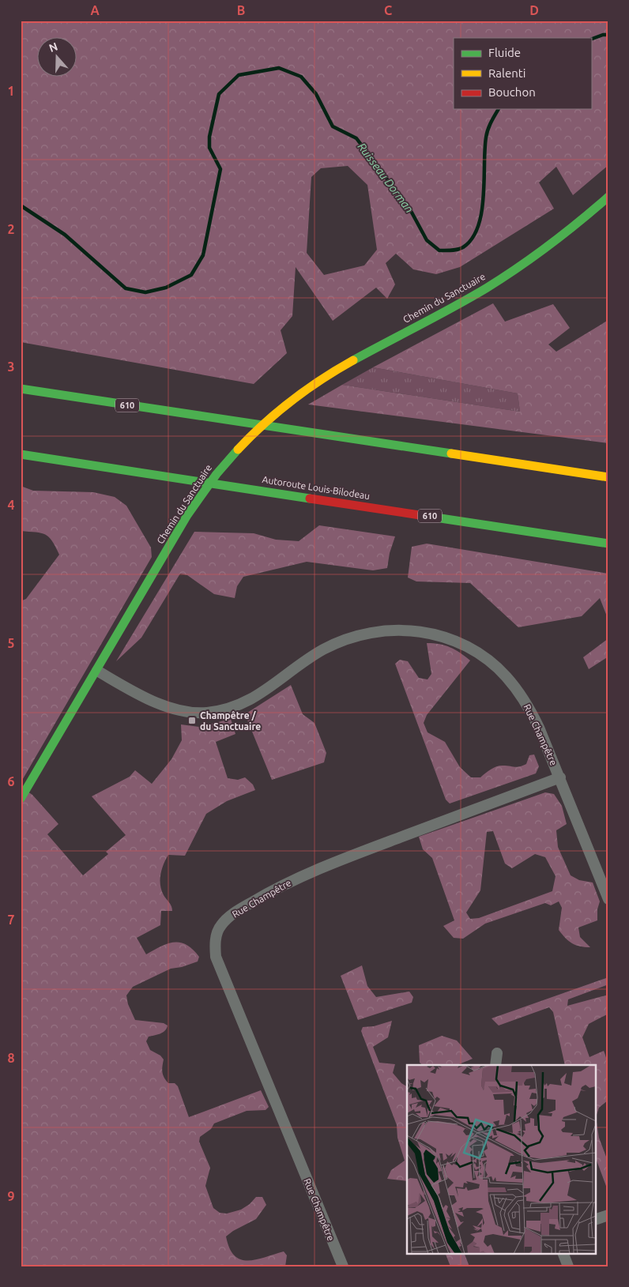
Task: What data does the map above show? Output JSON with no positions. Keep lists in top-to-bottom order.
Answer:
{
  "streets": {
    "main road": ["Chemin du Sanctuaire", "610", "Autoroute Louis-Bilodeau"],
    "street": ["Rue Champêtre"]
  },
  "crossings": [
    ["Chemin du Sanctuaire", "Rue Champêtre"]
  ],
  "water": ["Ruisseau Dorman"],
  "places": {
    "transit": ["Champêtre / du Sanctuaire"]
  },
  "legend": ["Fluide", "Ralenti", "Bouchon"],
  "north": "top",
  "grid": {
    "columns": [
      "A",
      "B",
      "C",
      "D"
    ],
    "rows": [
      "1",
      "2",
      "3",
      "4",
      "5",
      "6",
      "7",
      "8",
      "9"
    ]
  }
}
